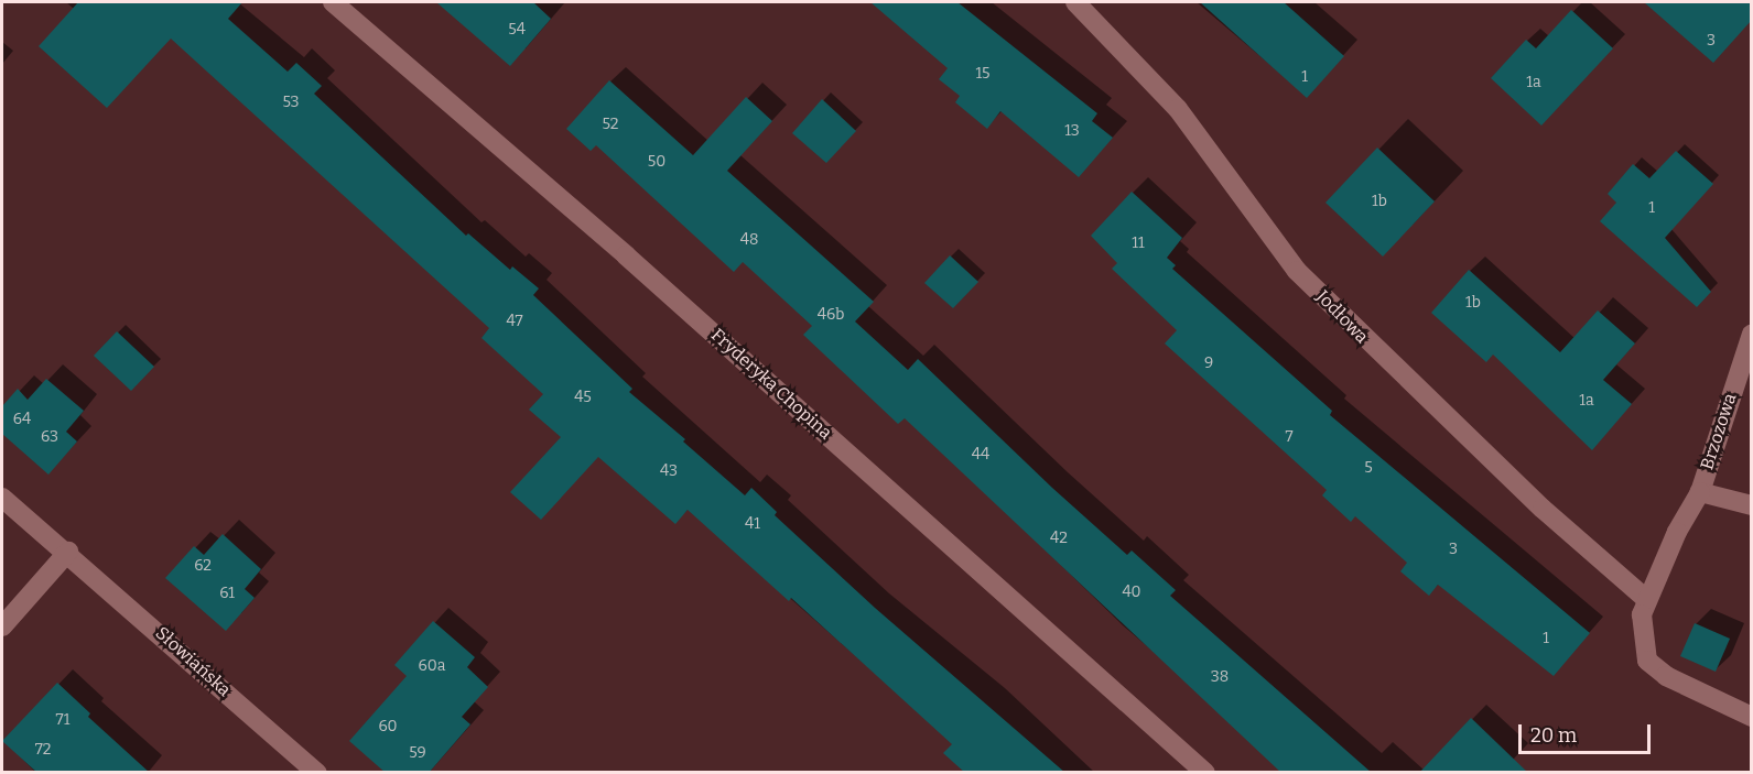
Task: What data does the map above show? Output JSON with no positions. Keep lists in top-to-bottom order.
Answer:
{
  "streets": {
    "street": [
      "Jodłowa",
      "Fryderyka Chopina",
      "Brzozowa",
      "Słowiańska"
    ]
  },
  "crossings": [
    ["Jodłowa", "Brzozowa"]
  ],
  "house_numbers": [
    "54",
    "3",
    "15",
    "1",
    "1a",
    "53",
    "52",
    "13",
    "50",
    "1b",
    "1",
    "48",
    "11",
    "1b",
    "46b",
    "47",
    "9",
    "45",
    "1a",
    "64",
    "63",
    "7",
    "44",
    "5",
    "43",
    "41",
    "42",
    "3",
    "62",
    "40",
    "61",
    "1",
    "60a",
    "38",
    "71",
    "60",
    "72",
    "59"
  ],
  "scale_bar": "20 m"
}
